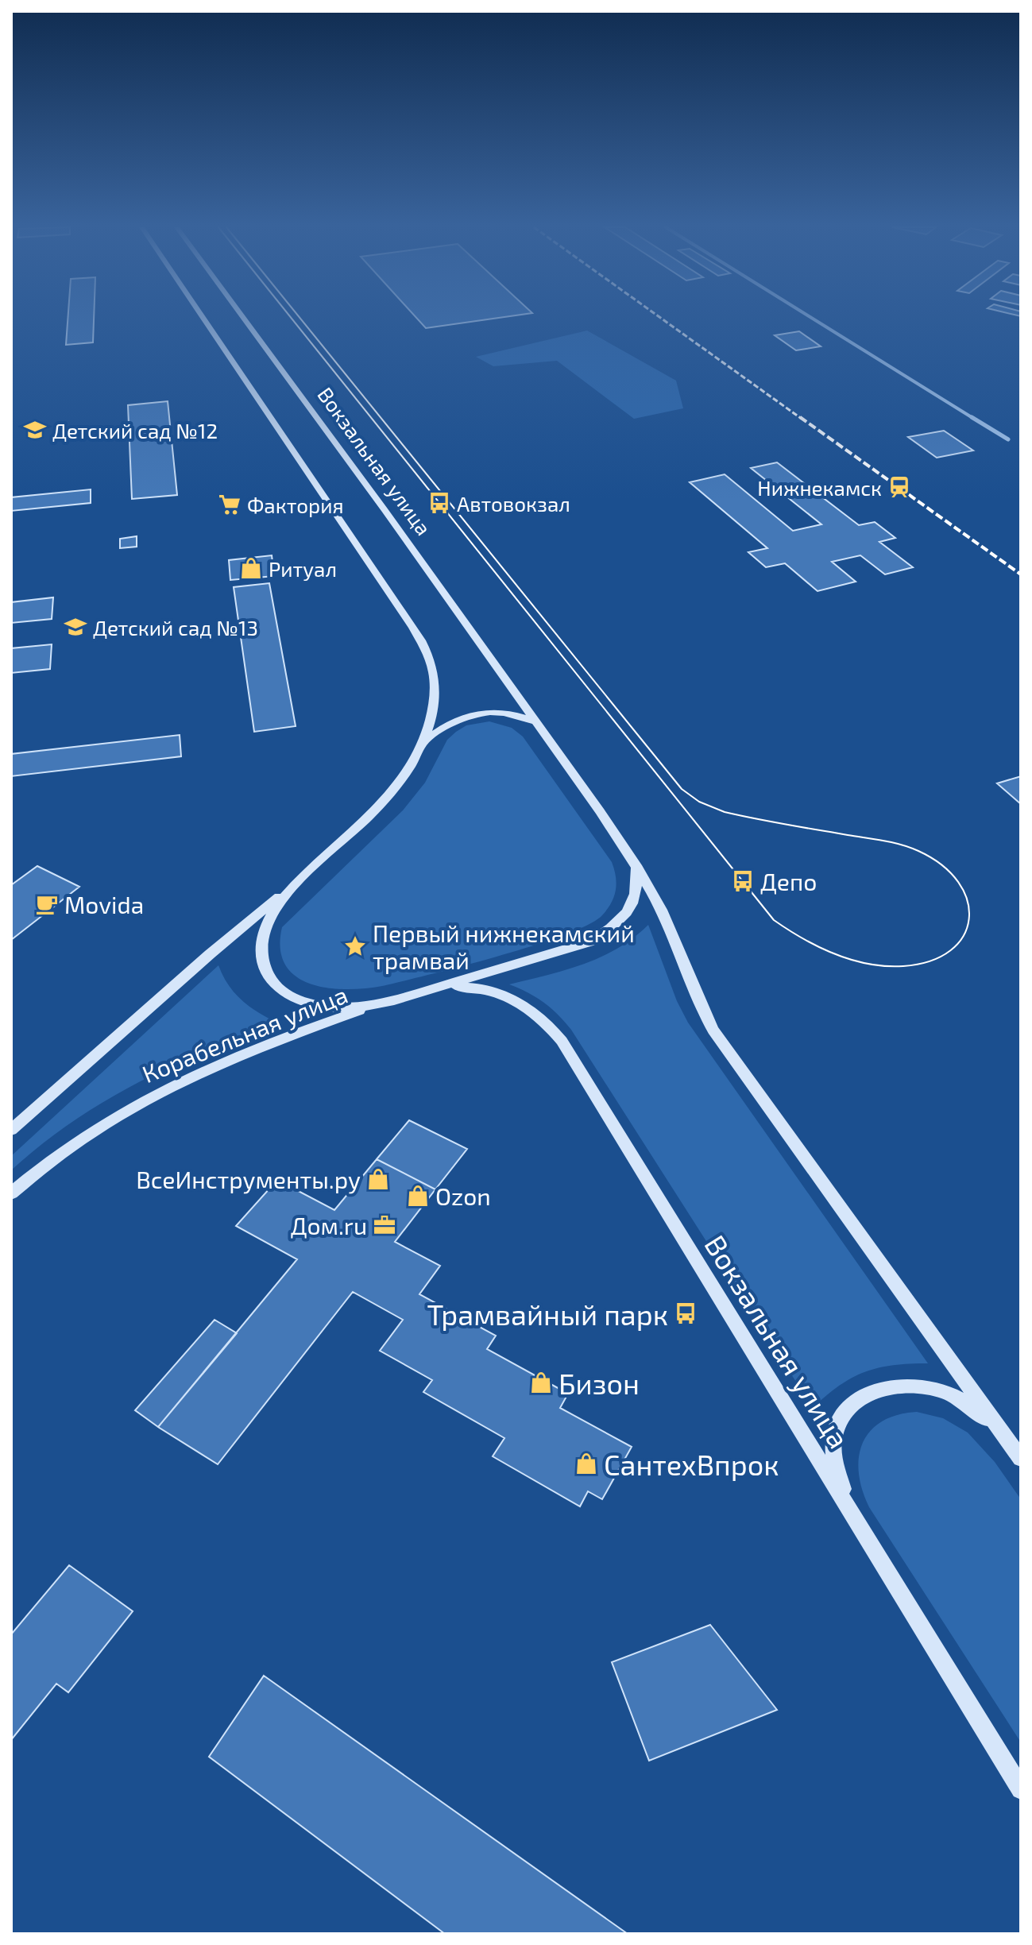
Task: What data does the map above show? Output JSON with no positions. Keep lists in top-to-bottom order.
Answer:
{
  "streets": {
    "main road": ["Вокзальная улица", "Корабельная улица"]
  },
  "crossings": [
    ["Вокзальная улица", "Корабельная улица"]
  ],
  "places": {
    "school or university": ["Детский сад №12", "Детский сад №13"],
    "station": ["Нижнекамск"],
    "bus stop": ["Автовокзал", "Депо", "Трамвайный парк"],
    "supermarket": ["Фактория"],
    "shop": [
      "Ритуал",
      "ВсеИнструменты.ру",
      "Ozon",
      "Бизон",
      "СантехВпрок"
    ],
    "cafe": ["Movida"],
    "place": ["Первый нижнекамский трамвай"],
    "office": ["Дом.ru"]
  }
}
